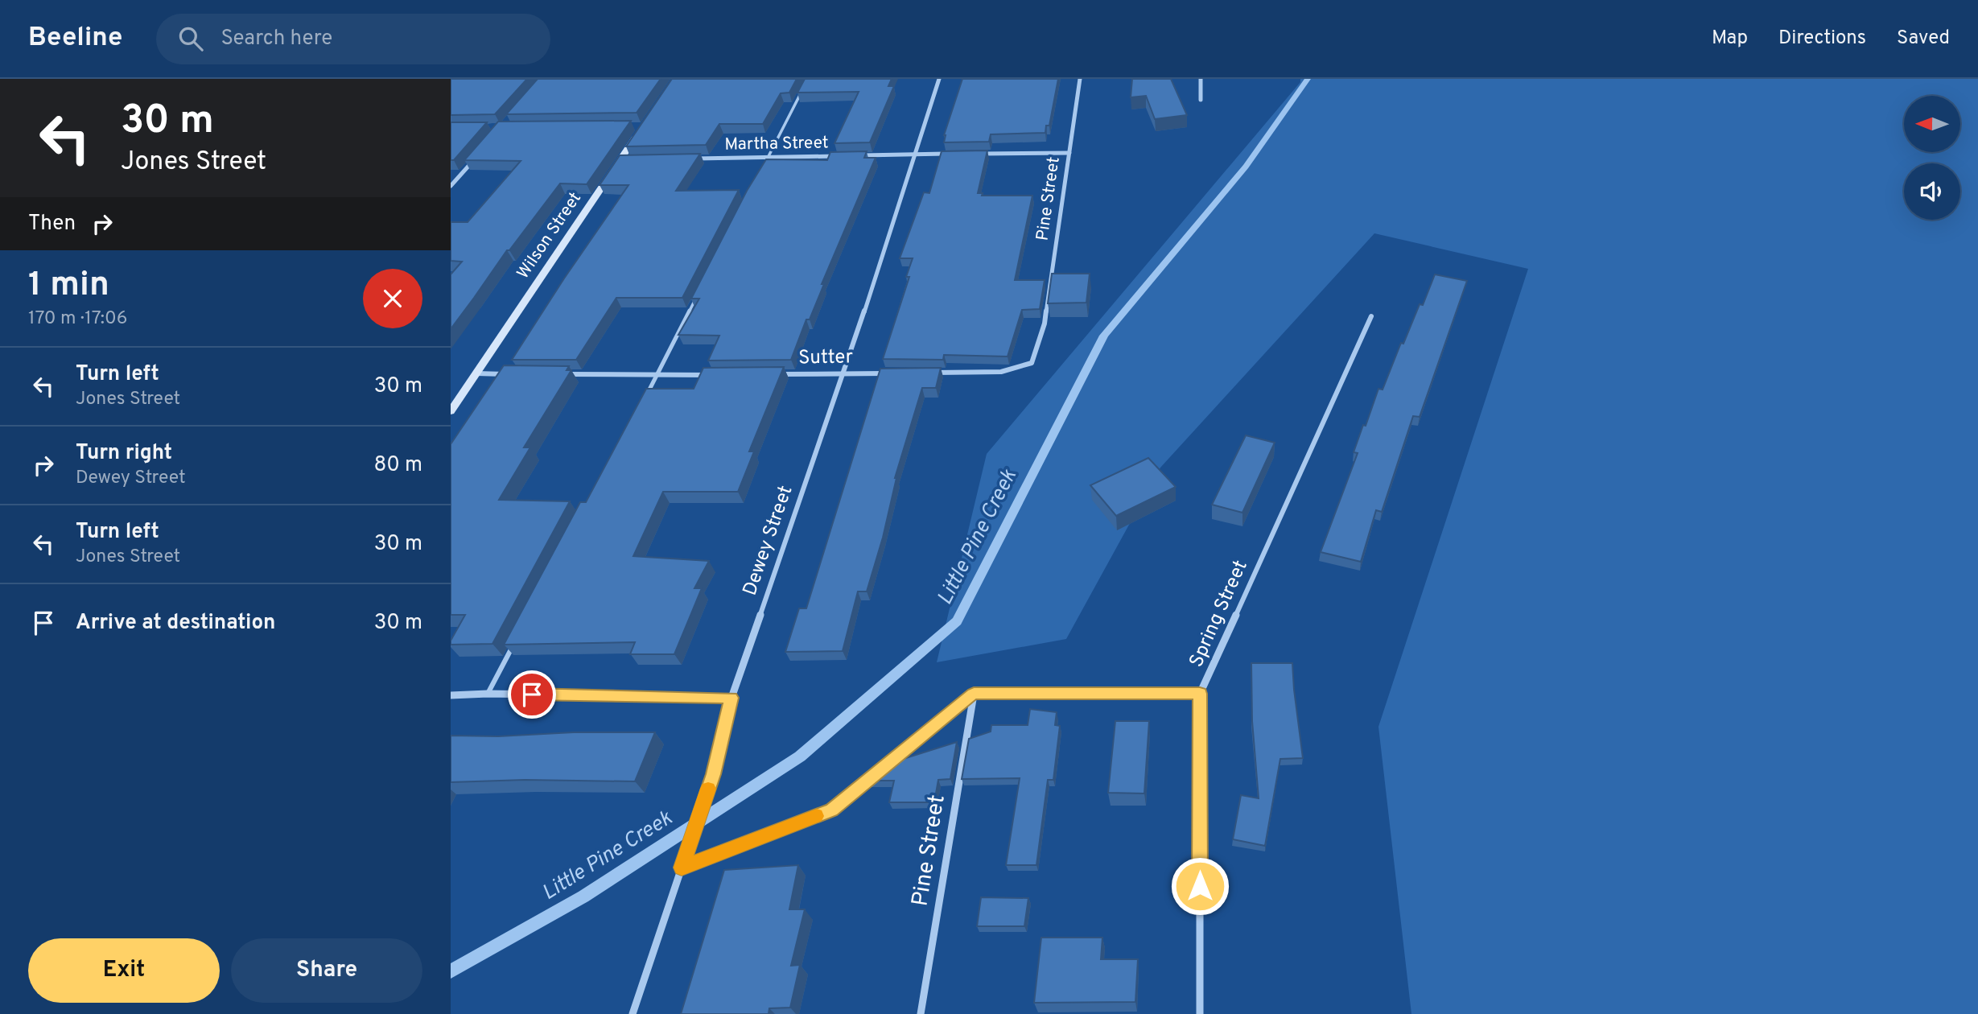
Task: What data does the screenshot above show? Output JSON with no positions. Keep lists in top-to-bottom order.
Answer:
{
  "streets": {
    "street": [
      "Martha Street",
      "Pine Street",
      "Wilson Street",
      "Sutter",
      "Dewey Street",
      "Spring Street"
    ]
  },
  "crossings": [
    ["Martha Street", "Dewey Street"],
    ["Sutter", "Dewey Street"]
  ],
  "water": ["Little Pine Creek"],
  "north": "left",
  "page": {
    "header": "Beeline",
    "search": "Search here",
    "nav": ["Map", "Directions", "Saved"],
    "turn": ["30 m", "Jones Street"],
    "then": "Then",
    "heading": ["1 min", "170 m · 17:06"],
    "list": [
      {
        "name": "Turn left",
        "note": "Jones Street",
        "value": "30 m"
      },
      {
        "name": "Turn right",
        "note": "Dewey Street",
        "value": "80 m"
      },
      {
        "name": "Turn left",
        "note": "Jones Street",
        "value": "30 m"
      },
      {
        "name": "Arrive at destination",
        "value": "30 m"
      }
    ],
    "buttons": ["Exit", "Share"]
  }
}
